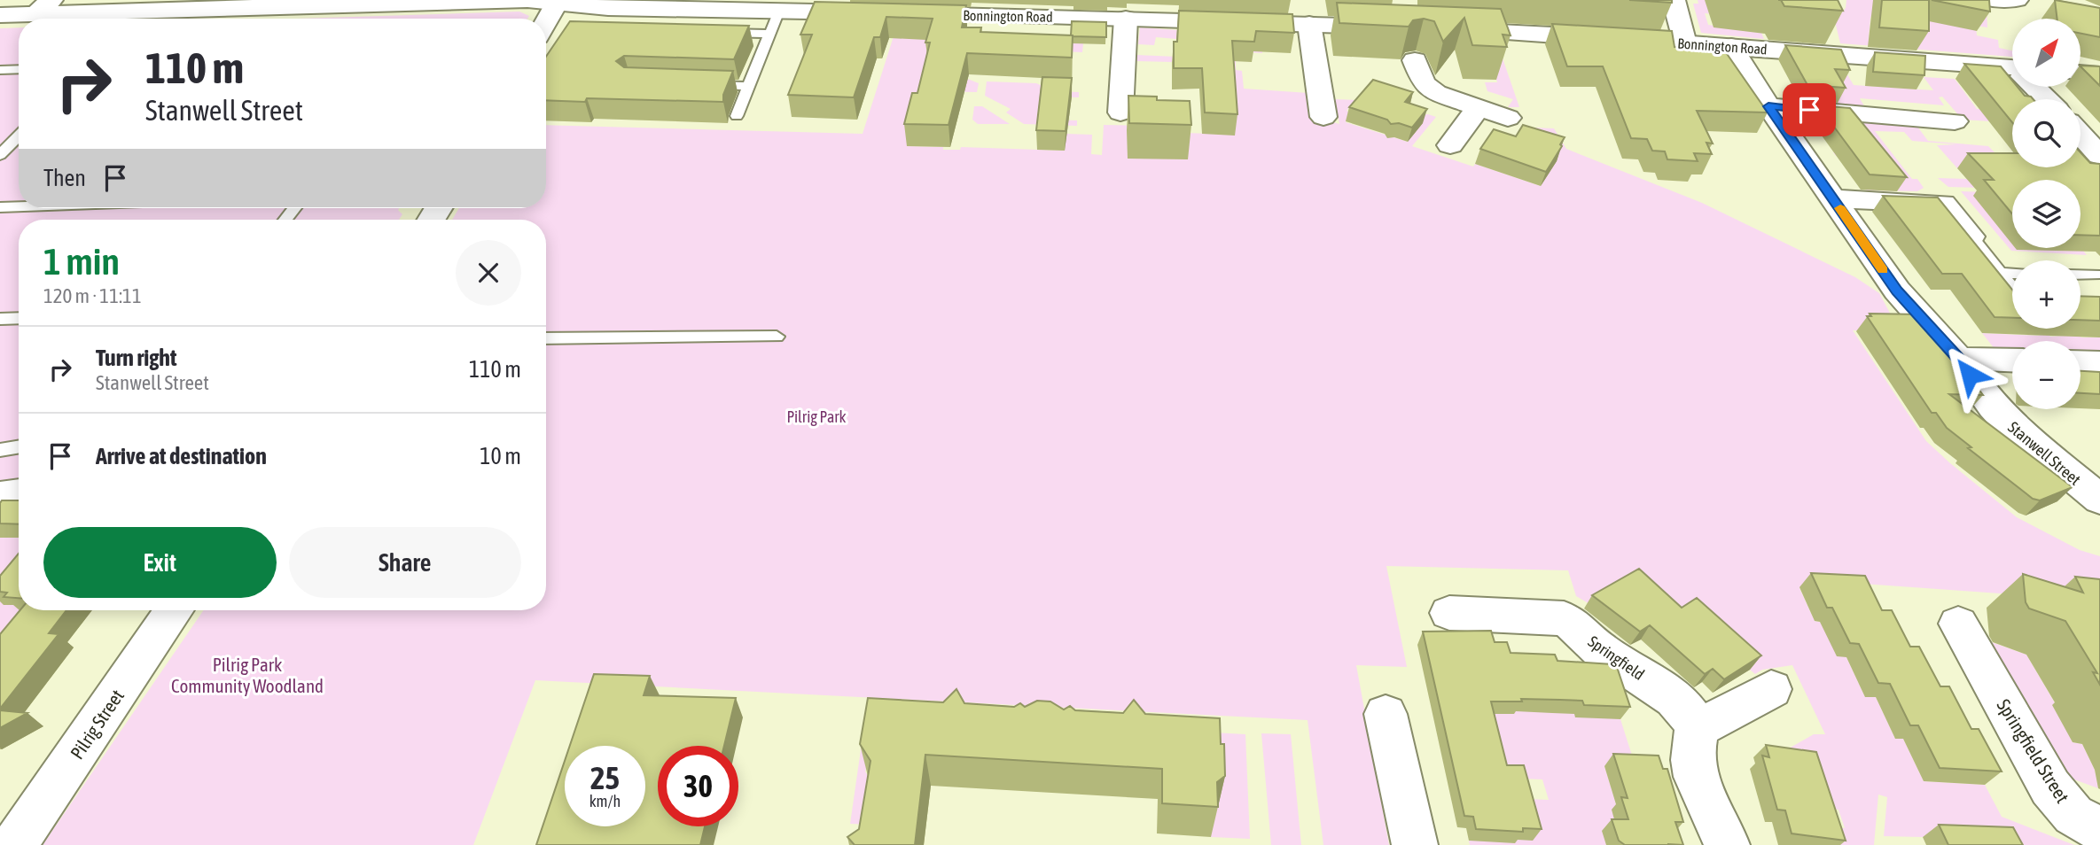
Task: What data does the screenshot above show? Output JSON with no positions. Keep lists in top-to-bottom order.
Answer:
{
  "streets": {
    "street": [
      "Bonnington Road",
      "Stanwell Street",
      "Springfield",
      "Pilrig Street",
      "Springfield Street"
    ]
  },
  "crossings": [
    ["Bonnington Road", "Stanwell Street"]
  ],
  "parks": ["Pilrig Park", "Pilrig Park Community Woodland"],
  "north": "top right",
  "page": {
    "map_buttons": ["+", "−"],
    "turn": ["110 m", "Stanwell Street"],
    "then": "Then",
    "heading": ["1 min", "120 m · 11:11"],
    "list": [
      {
        "name": "Turn right",
        "note": "Stanwell Street",
        "value": "110 m"
      },
      {
        "name": "Arrive at destination",
        "value": "10 m"
      }
    ],
    "buttons": ["Exit", "Share"],
    "speed": "25 km/h",
    "limit": "30"
  }
}
